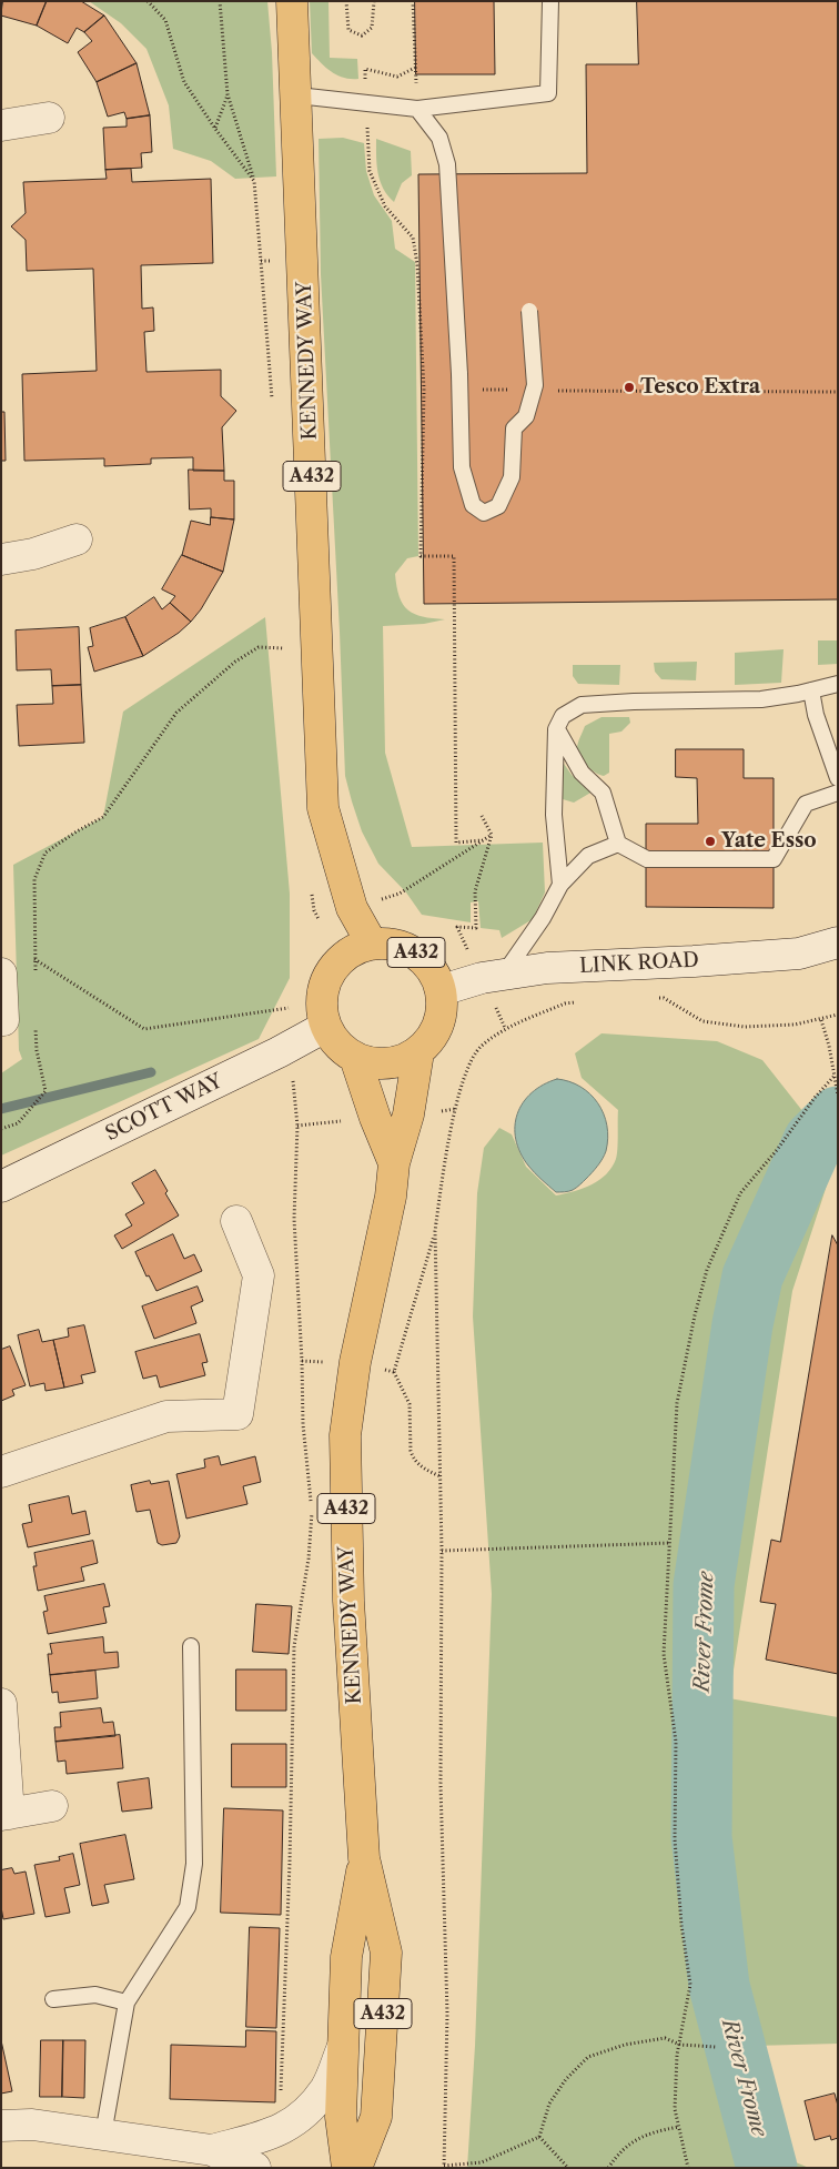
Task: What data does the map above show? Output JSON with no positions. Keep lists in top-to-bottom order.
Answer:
{
  "streets": {
    "main road": ["KENNEDY WAY", "A432"],
    "street": ["LINK ROAD", "SCOTT WAY"]
  },
  "crossings": [
    ["KENNEDY WAY", "A432"],
    ["KENNEDY WAY", "LINK ROAD"],
    ["KENNEDY WAY", "SCOTT WAY"],
    ["A432", "LINK ROAD"],
    ["A432", "SCOTT WAY"],
    ["LINK ROAD", "SCOTT WAY"]
  ],
  "water": ["River Frome"],
  "places": ["Tesco Extra", "Yate Esso"]
}
